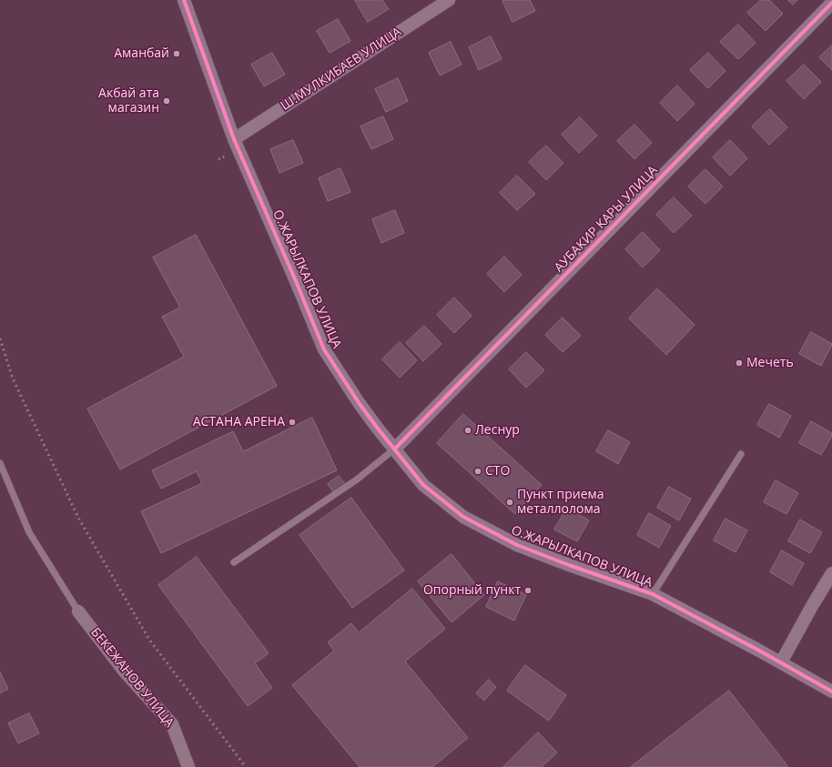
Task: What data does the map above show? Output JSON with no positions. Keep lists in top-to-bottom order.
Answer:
{
  "streets": {
    "street": [
      "Ш.МУЛКИБАЕВ УЛИЦА",
      "АУБАКИР КАРЫ УЛИЦА",
      "О.ЖАРЫЛКАПОВ УЛИЦА",
      "БЕКЕЖАНОВ УЛИЦА"
    ]
  },
  "crossings": [
    ["Ш.МУЛКИБАЕВ УЛИЦА", "О.ЖАРЫЛКАПОВ УЛИЦА"],
    ["АУБАКИР КАРЫ УЛИЦА", "О.ЖАРЫЛКАПОВ УЛИЦА"]
  ],
  "places": [
    "Аманбай",
    "Акбай ата магазин",
    "Мечеть",
    "АСТАНА АРЕНА",
    "Леснур",
    "СТО",
    "Пункт приема металлолома",
    "Опорный пункт"
  ]
}
